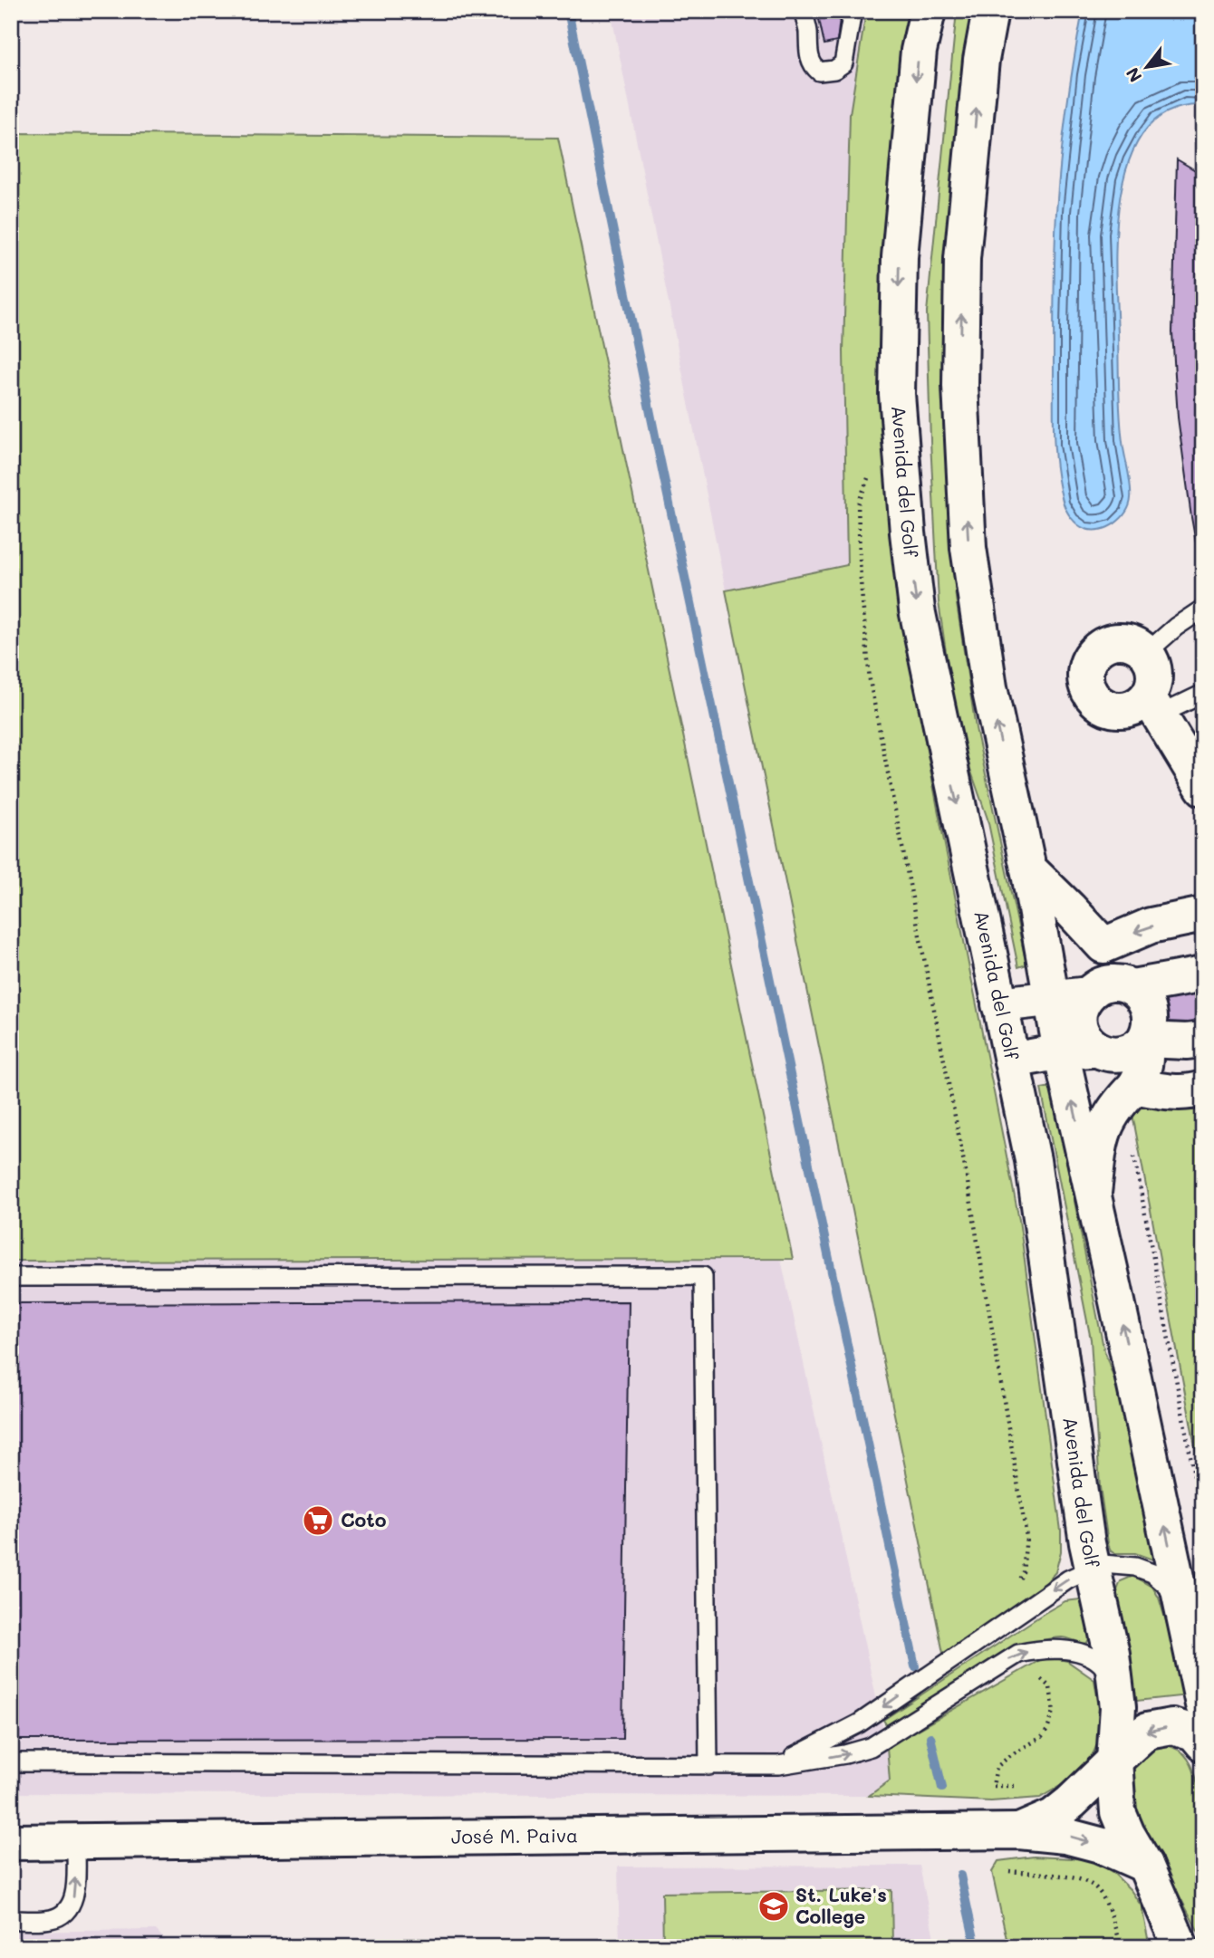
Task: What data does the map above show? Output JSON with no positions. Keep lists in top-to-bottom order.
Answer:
{
  "streets": {
    "street": ["Avenida del Golf", "José M. Paiva"]
  },
  "crossings": [
    ["Avenida del Golf", "José M. Paiva"]
  ],
  "places": {
    "supermarket": ["Coto"],
    "school or university": ["St. Luke's College"]
  },
  "north": "bottom left"
}
